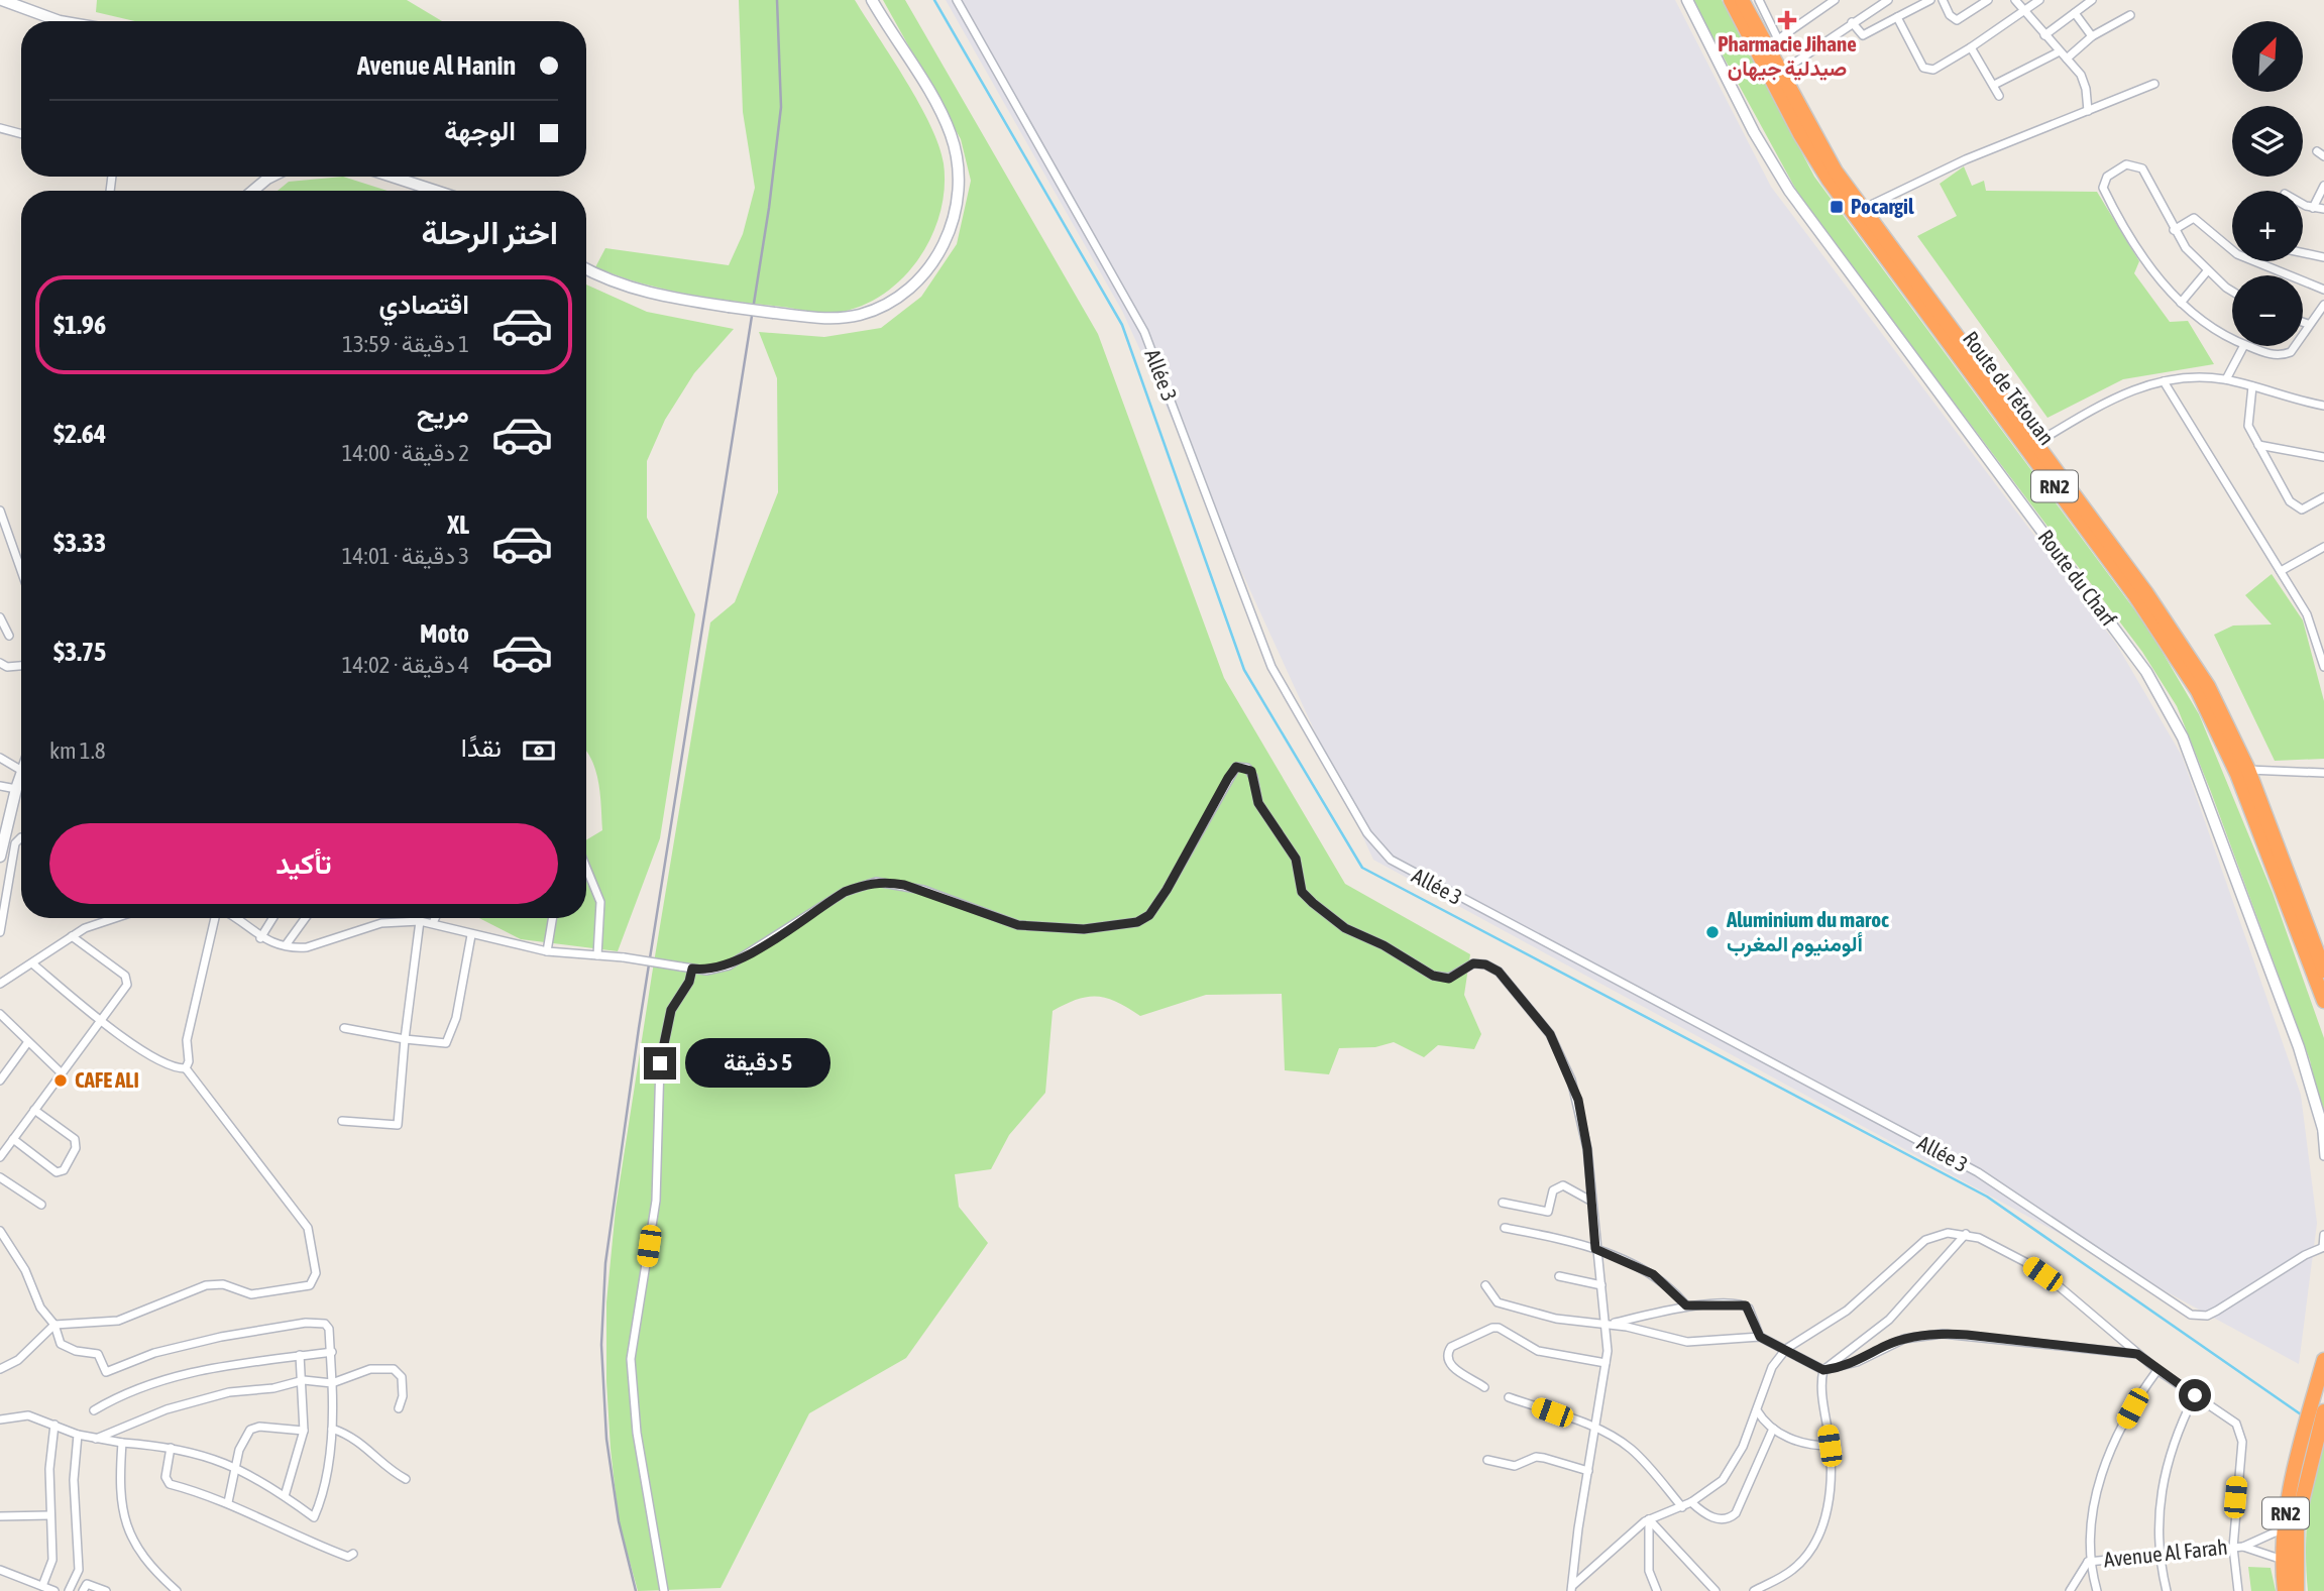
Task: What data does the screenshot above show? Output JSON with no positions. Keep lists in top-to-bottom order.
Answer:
{
  "streets": {
    "highway": ["Route de Tétouan", "RN2"],
    "street": ["Allée 3", "Route du Charf", "Avenue Al Farah"]
  },
  "crossings": [
    ["RN2", "Avenue Al Farah"]
  ],
  "places": {
    "health": ["Pharmacie Jihane صيدلية جيهان"],
    "transit": ["Pocargil"],
    "other": ["Aluminium du maroc ألومنيوم المغرب", "CAFE ALI"]
  },
  "north": "top right",
  "page": {
    "map_buttons": ["+", "−"],
    "banner": ["Avenue Al Hanin", "الوجهة"],
    "heading": "اختر الرحلة",
    "list": [
      {
        "name": "اقتصادي",
        "note": "1 دقيقة · 13:59",
        "value": "$1.96"
      },
      {
        "name": "مريح",
        "note": "2 دقيقة · 14:00",
        "value": "$2.64"
      },
      {
        "name": "XL",
        "note": "3 دقيقة · 14:01",
        "value": "$3.33"
      },
      {
        "name": "Moto",
        "note": "4 دقيقة · 14:02",
        "value": "$3.75"
      }
    ],
    "pay": ["نقدًا", "1.8 km"],
    "buttons": "تأكيد",
    "bubble": "5 دقيقة"
  }
}
